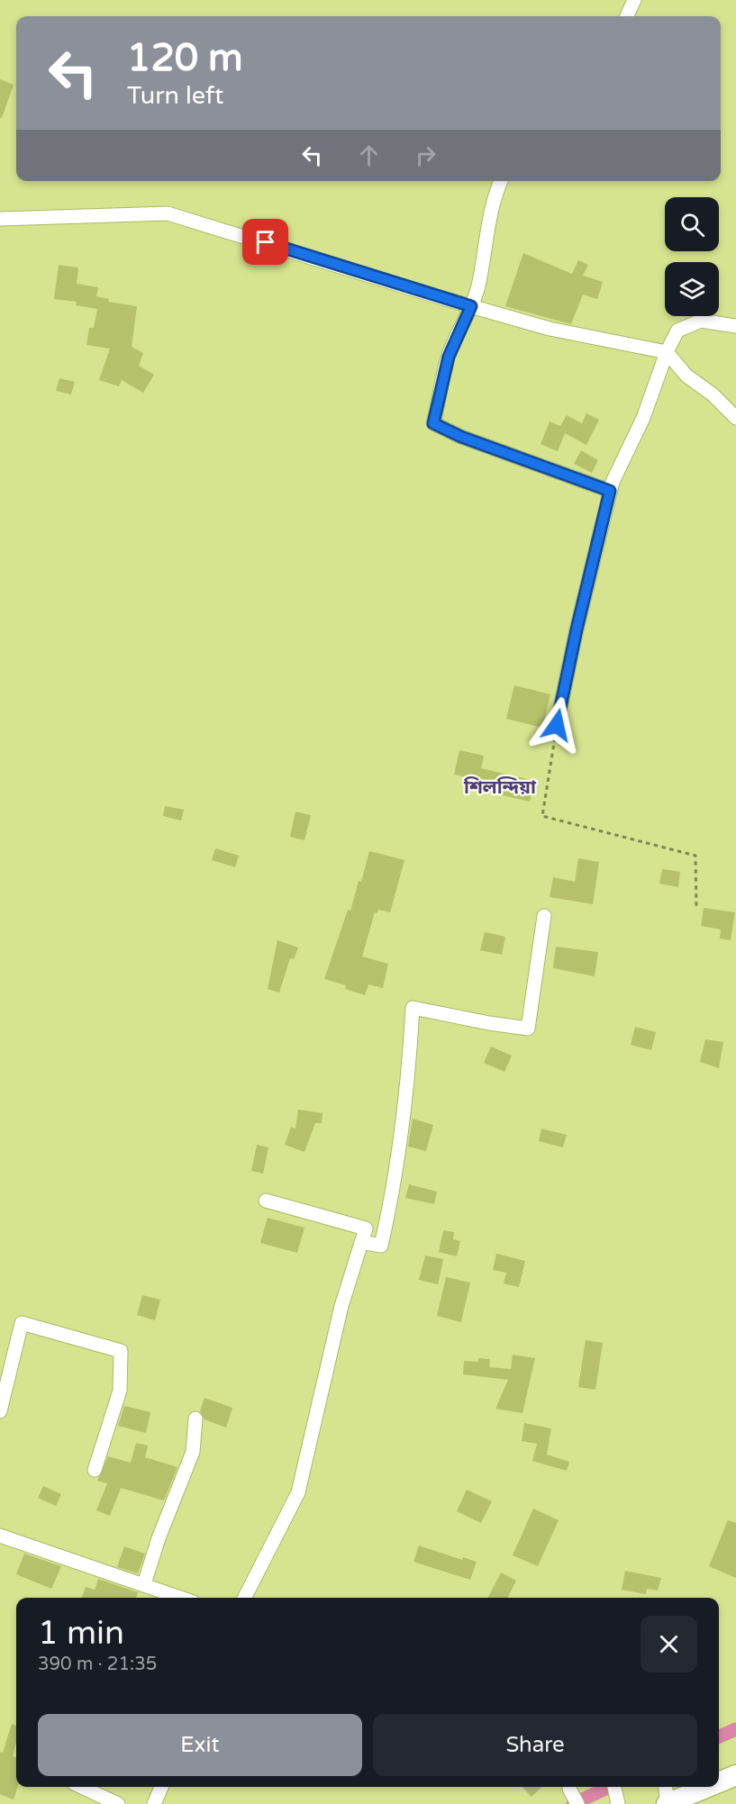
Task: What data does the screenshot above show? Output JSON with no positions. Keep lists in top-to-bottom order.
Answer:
{
  "districts": ["শিলন্দিয়া"],
  "page": {
    "turn": ["120 m", "Turn left"],
    "heading": ["1 min", "390 m · 21:35"],
    "buttons": ["Exit", "Share"]
  }
}
